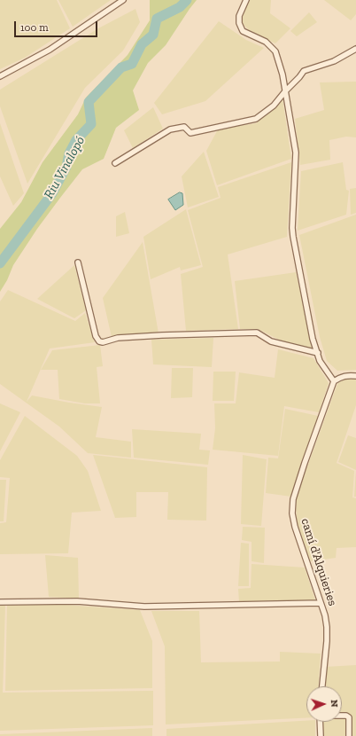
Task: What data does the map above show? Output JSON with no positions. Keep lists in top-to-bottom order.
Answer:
{
  "streets": {
    "street": ["camí d'Alquieries"]
  },
  "water": ["Riu Vinalopó"],
  "scale_bar": "100 m",
  "north": "right"
}
